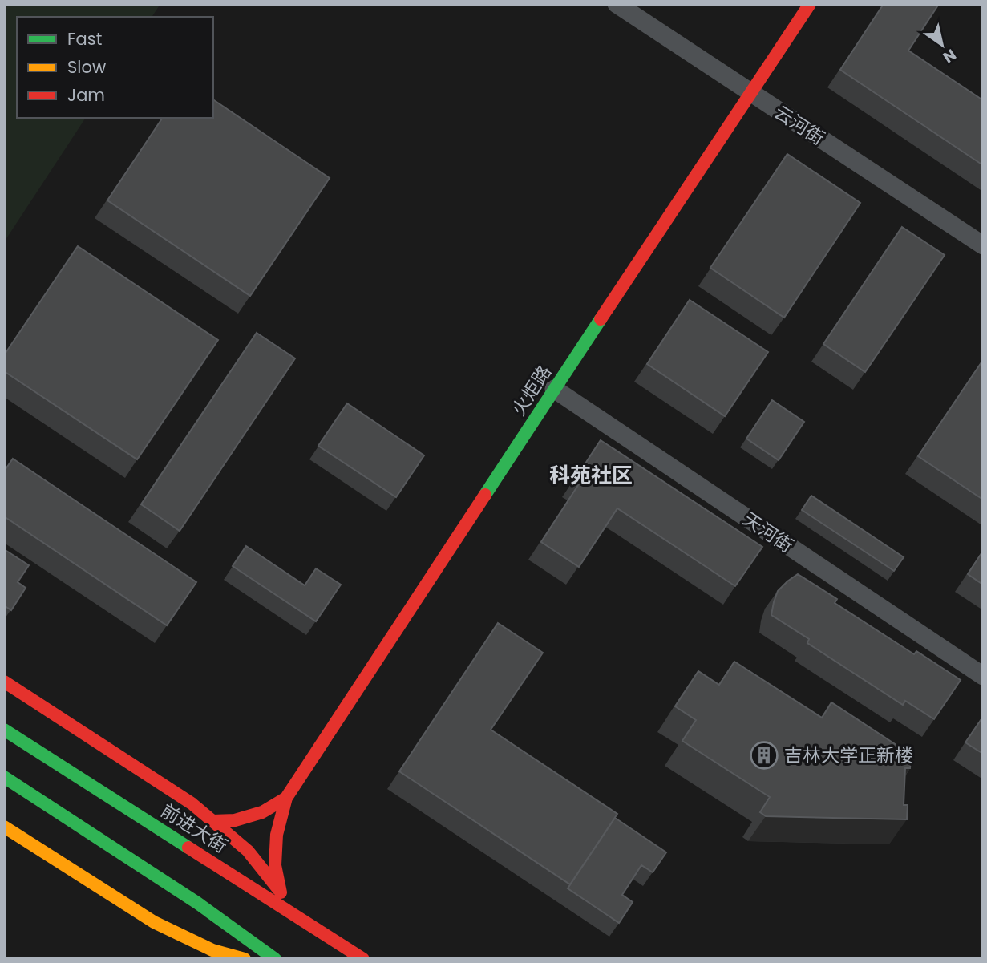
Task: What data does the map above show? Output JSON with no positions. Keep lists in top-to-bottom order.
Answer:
{
  "streets": {
    "main road": ["火炬路", "前进大街"],
    "street": ["云河街", "天河街"]
  },
  "crossings": [
    ["云河街", "火炬路"],
    ["火炬路", "天河街"]
  ],
  "districts": ["科苑社区"],
  "places": {
    "building": ["吉林大学正新楼"]
  },
  "legend": ["Fast", "Slow", "Jam"],
  "north": "bottom right"
}
